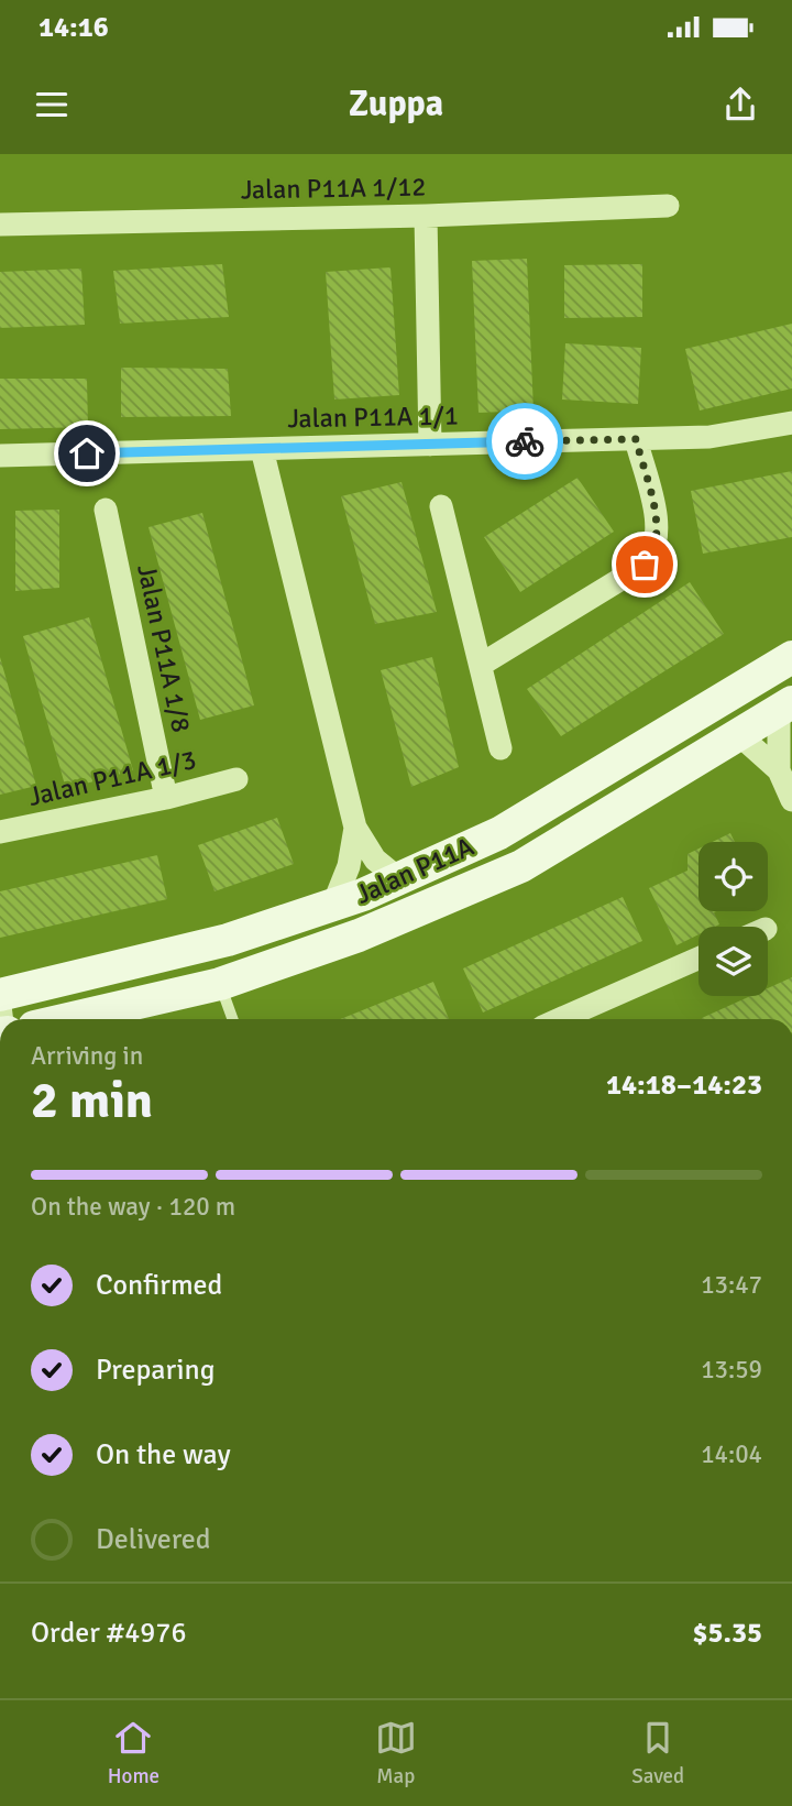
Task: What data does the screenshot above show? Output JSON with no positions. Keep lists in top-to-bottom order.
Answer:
{
  "streets": {
    "street": [
      "Jalan P11A 1/12",
      "Jalan P11A 1/1",
      "Jalan P11A 1/8",
      "Jalan P11A 1/3",
      "Jalan P11A"
    ]
  },
  "crossings": [
    ["Jalan P11A 1/8", "Jalan P11A 1/3"]
  ],
  "page": {
    "status": "14:16",
    "header": "Zuppa",
    "heading": ["2 min", "Arriving in", "14:18–14:23"],
    "panel": ["Order #4976", "$5.35"],
    "bar": "On the way · 120 m",
    "list": [
      ["Confirmed", "13:47"],
      ["Preparing", "13:59"],
      ["On the way", "14:04"],
      "Delivered"
    ],
    "tabs": ["Home", "Map", "Saved"]
  }
}
